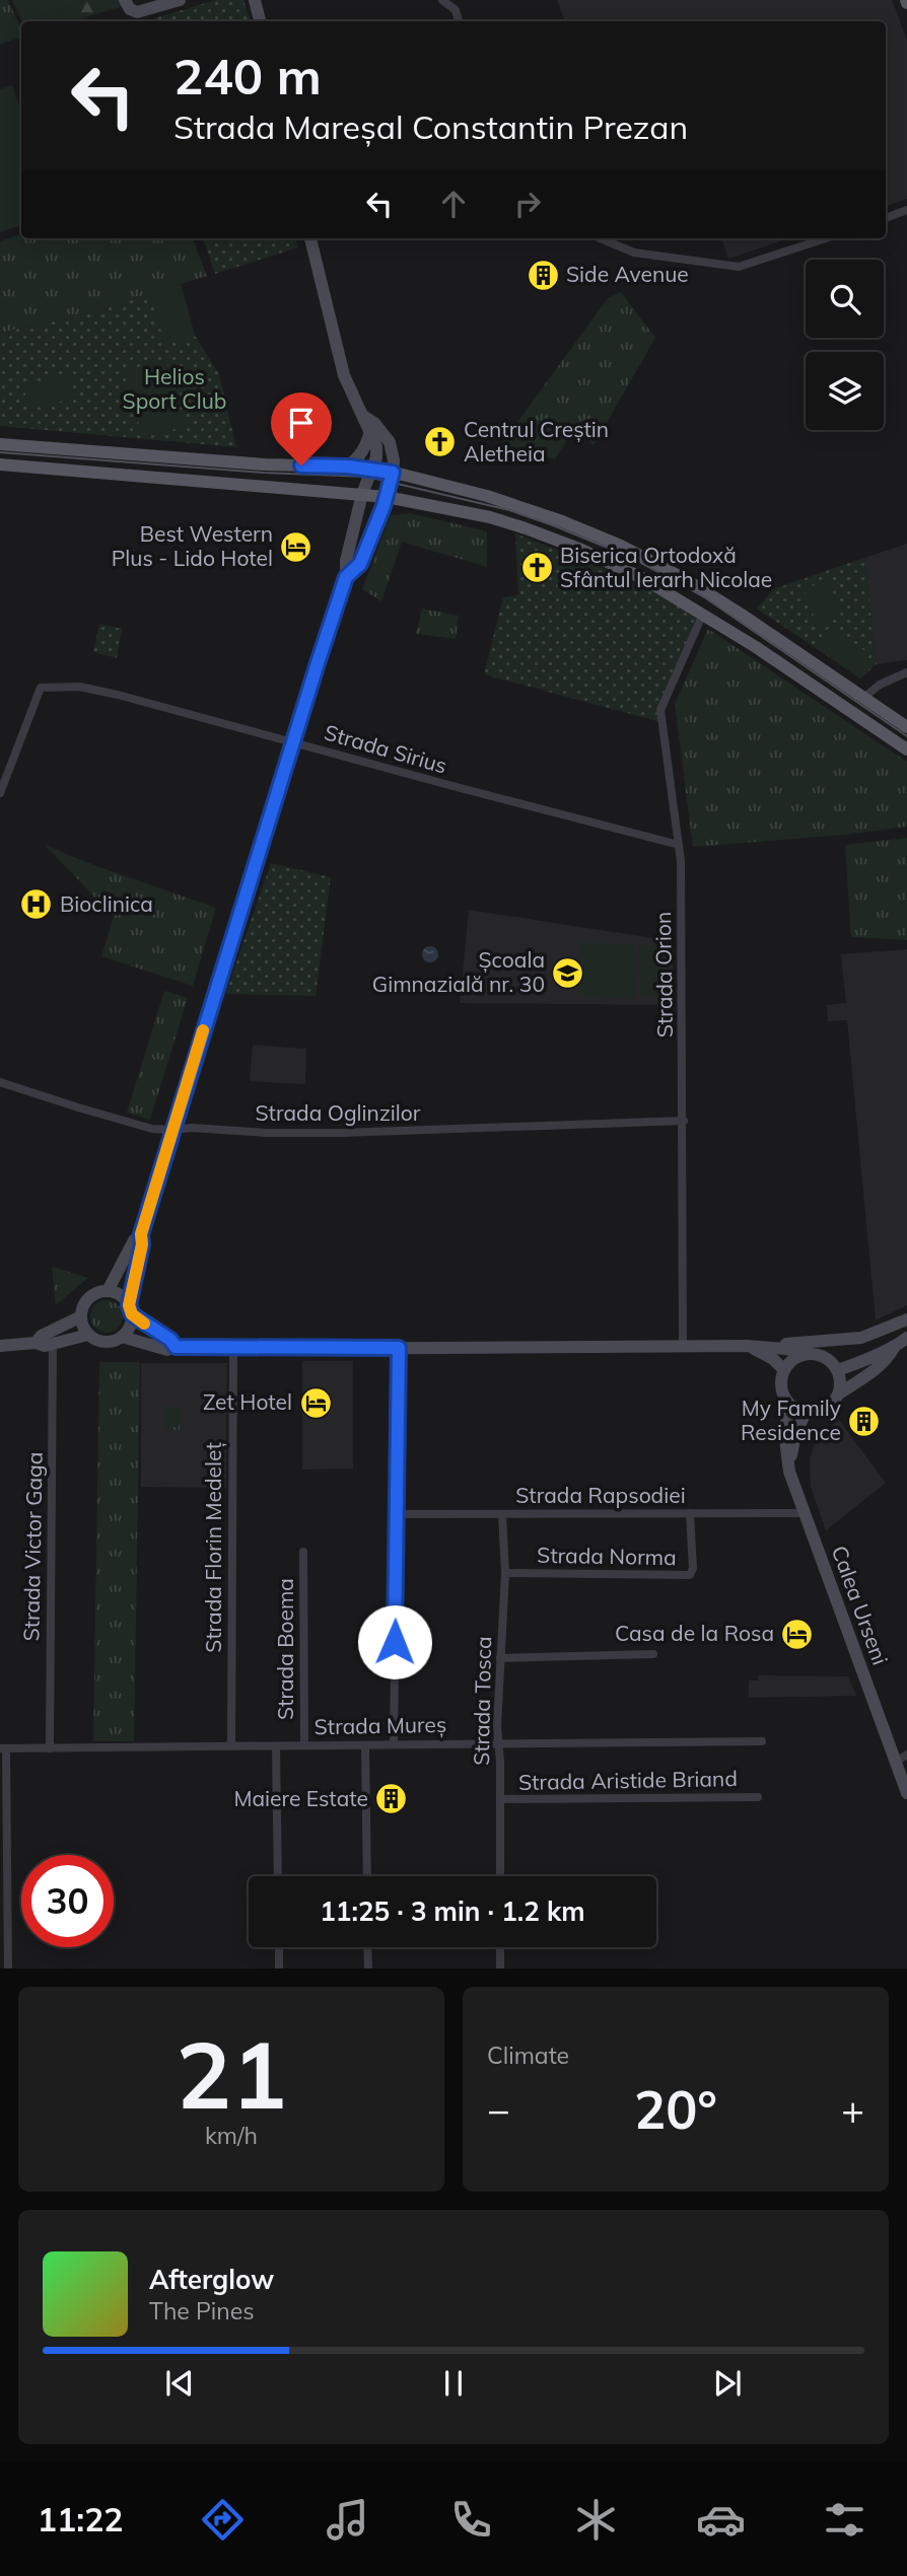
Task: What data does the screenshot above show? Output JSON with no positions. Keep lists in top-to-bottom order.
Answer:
{
  "streets": {
    "street": [
      "Strada Sirius",
      "Strada Orion",
      "Strada Oglinzilor",
      "Strada Rapsodiei",
      "Strada Victor Gaga",
      "Strada Florin Medeleț",
      "Strada Norma",
      "Calea Urseni",
      "Strada Boema",
      "Strada Tosca",
      "Strada Mureș",
      "Strada Aristide Briand"
    ]
  },
  "crossings": [
    ["Strada Sirius", "Strada Orion"],
    ["Strada Orion", "Strada Oglinzilor"],
    ["Strada Rapsodiei", "Strada Norma"],
    ["Strada Rapsodiei", "Calea Urseni"],
    ["Strada Rapsodiei", "Strada Tosca"],
    ["Strada Victor Gaga", "Strada Mureș"],
    ["Strada Florin Medeleț", "Strada Mureș"],
    ["Strada Norma", "Strada Tosca"],
    ["Strada Boema", "Strada Mureș"],
    ["Strada Tosca", "Strada Mureș"],
    ["Strada Tosca", "Strada Aristide Briand"]
  ],
  "parks": ["Helios Sport Club"],
  "places": {
    "building": ["Side Avenue", "My Family Residence", "Maiere Estate"],
    "church": ["Centrul Creștin Aletheia", "Biserica Ortodoxă Sfântul Ierarh Nicolae"],
    "hotel": ["Best Western Plus - Lido Hotel", "Zet Hotel", "Casa de la Rosa"],
    "hospital": ["Bioclinica"],
    "school or university": ["Școala Gimnazială nr. 30"]
  },
  "page": {
    "turn": ["240 m", "Strada Mareșal Constantin Prezan"],
    "limit": "30",
    "trip": "11:25 · 3 min · 1.2 km",
    "tile": [
      ["21", "km/h"],
      "Climate"
    ],
    "heat": ["−", "20°", "+"],
    "song": ["Afterglow", "The Pines"],
    "tabs": "11:22"
  }
}
